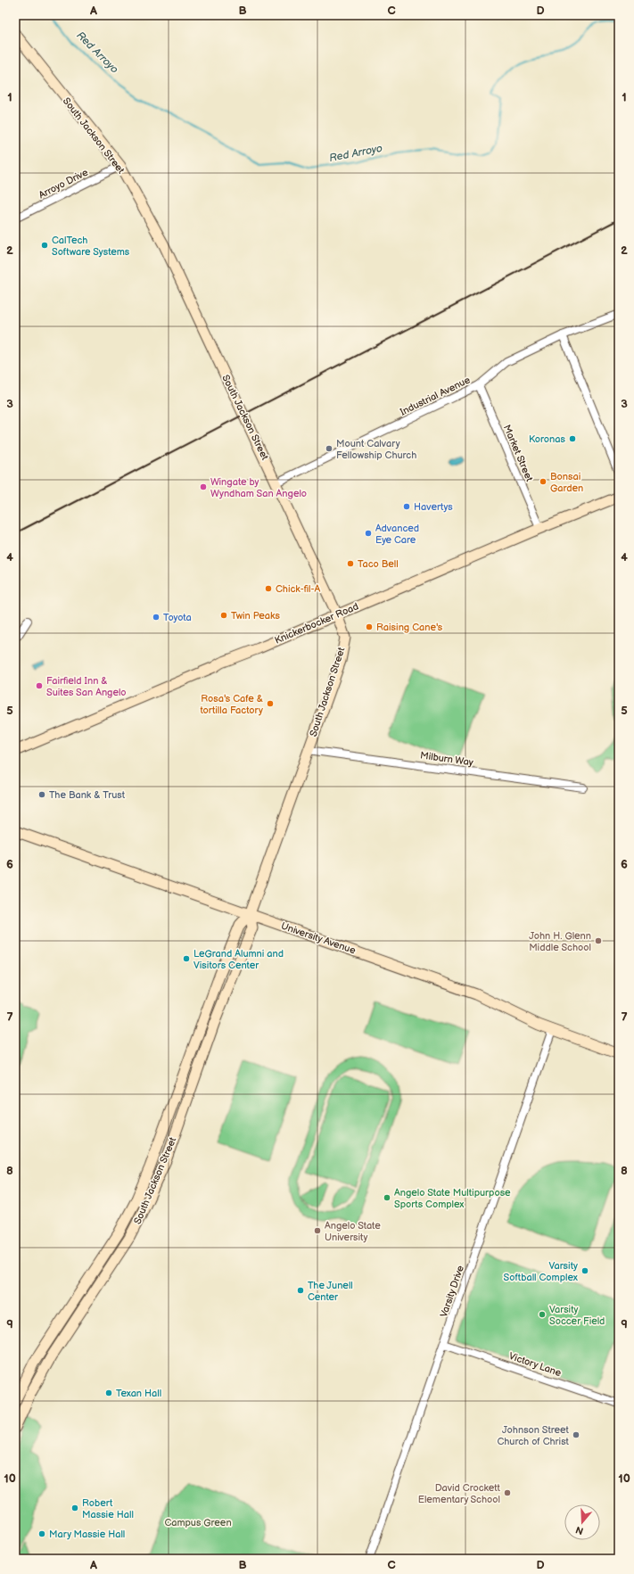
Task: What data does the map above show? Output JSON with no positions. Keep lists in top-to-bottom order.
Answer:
{
  "streets": {
    "street": [
      "South Jackson Street",
      "Arroyo Drive",
      "Industrial Avenue",
      "Market Street",
      "Knickerbocker Road",
      "Milburn Way",
      "University Avenue",
      "Varsity Drive",
      "Victory Lane"
    ]
  },
  "crossings": [
    ["South Jackson Street", "Arroyo Drive"],
    ["South Jackson Street", "Industrial Avenue"],
    ["South Jackson Street", "Knickerbocker Road"],
    ["South Jackson Street", "Milburn Way"],
    ["South Jackson Street", "University Avenue"],
    ["Industrial Avenue", "Market Street"],
    ["Market Street", "Knickerbocker Road"],
    ["University Avenue", "Varsity Drive"],
    ["Varsity Drive", "Victory Lane"]
  ],
  "water": ["Red Arroyo"],
  "parks": ["Campus Green"],
  "places": [
    "CalTech Software Systems",
    "Koronas",
    "Mount Calvary Fellowship Church",
    "Bonsai Garden",
    "Wingate by Wyndham San Angelo",
    "Havertys",
    "Advanced Eye Care",
    "Taco Bell",
    "Chick-fil-A",
    "Twin Peaks",
    "Toyota",
    "Raising Cane's",
    "Fairfield Inn & Suites San Angelo",
    "Rosa's Cafe & tortilla Factory",
    "The Bank & Trust",
    "John H. Glenn Middle School",
    "LeGrand Alumni and Visitors Center",
    "Angelo State Multipurpose Sports Complex",
    "Angelo State University",
    "Varsity Softball Complex",
    "The Junell Center",
    "Varsity Soccer Field",
    "Texan Hall",
    "Johnson Street Church of Christ",
    "David Crockett Elementary School",
    "Robert Massie Hall",
    "Mary Massie Hall"
  ],
  "north": "bottom",
  "grid": {
    "columns": [
      "A",
      "B",
      "C",
      "D"
    ],
    "rows": [
      "1",
      "2",
      "3",
      "4",
      "5",
      "6",
      "7",
      "8",
      "9",
      "10"
    ]
  }
}
